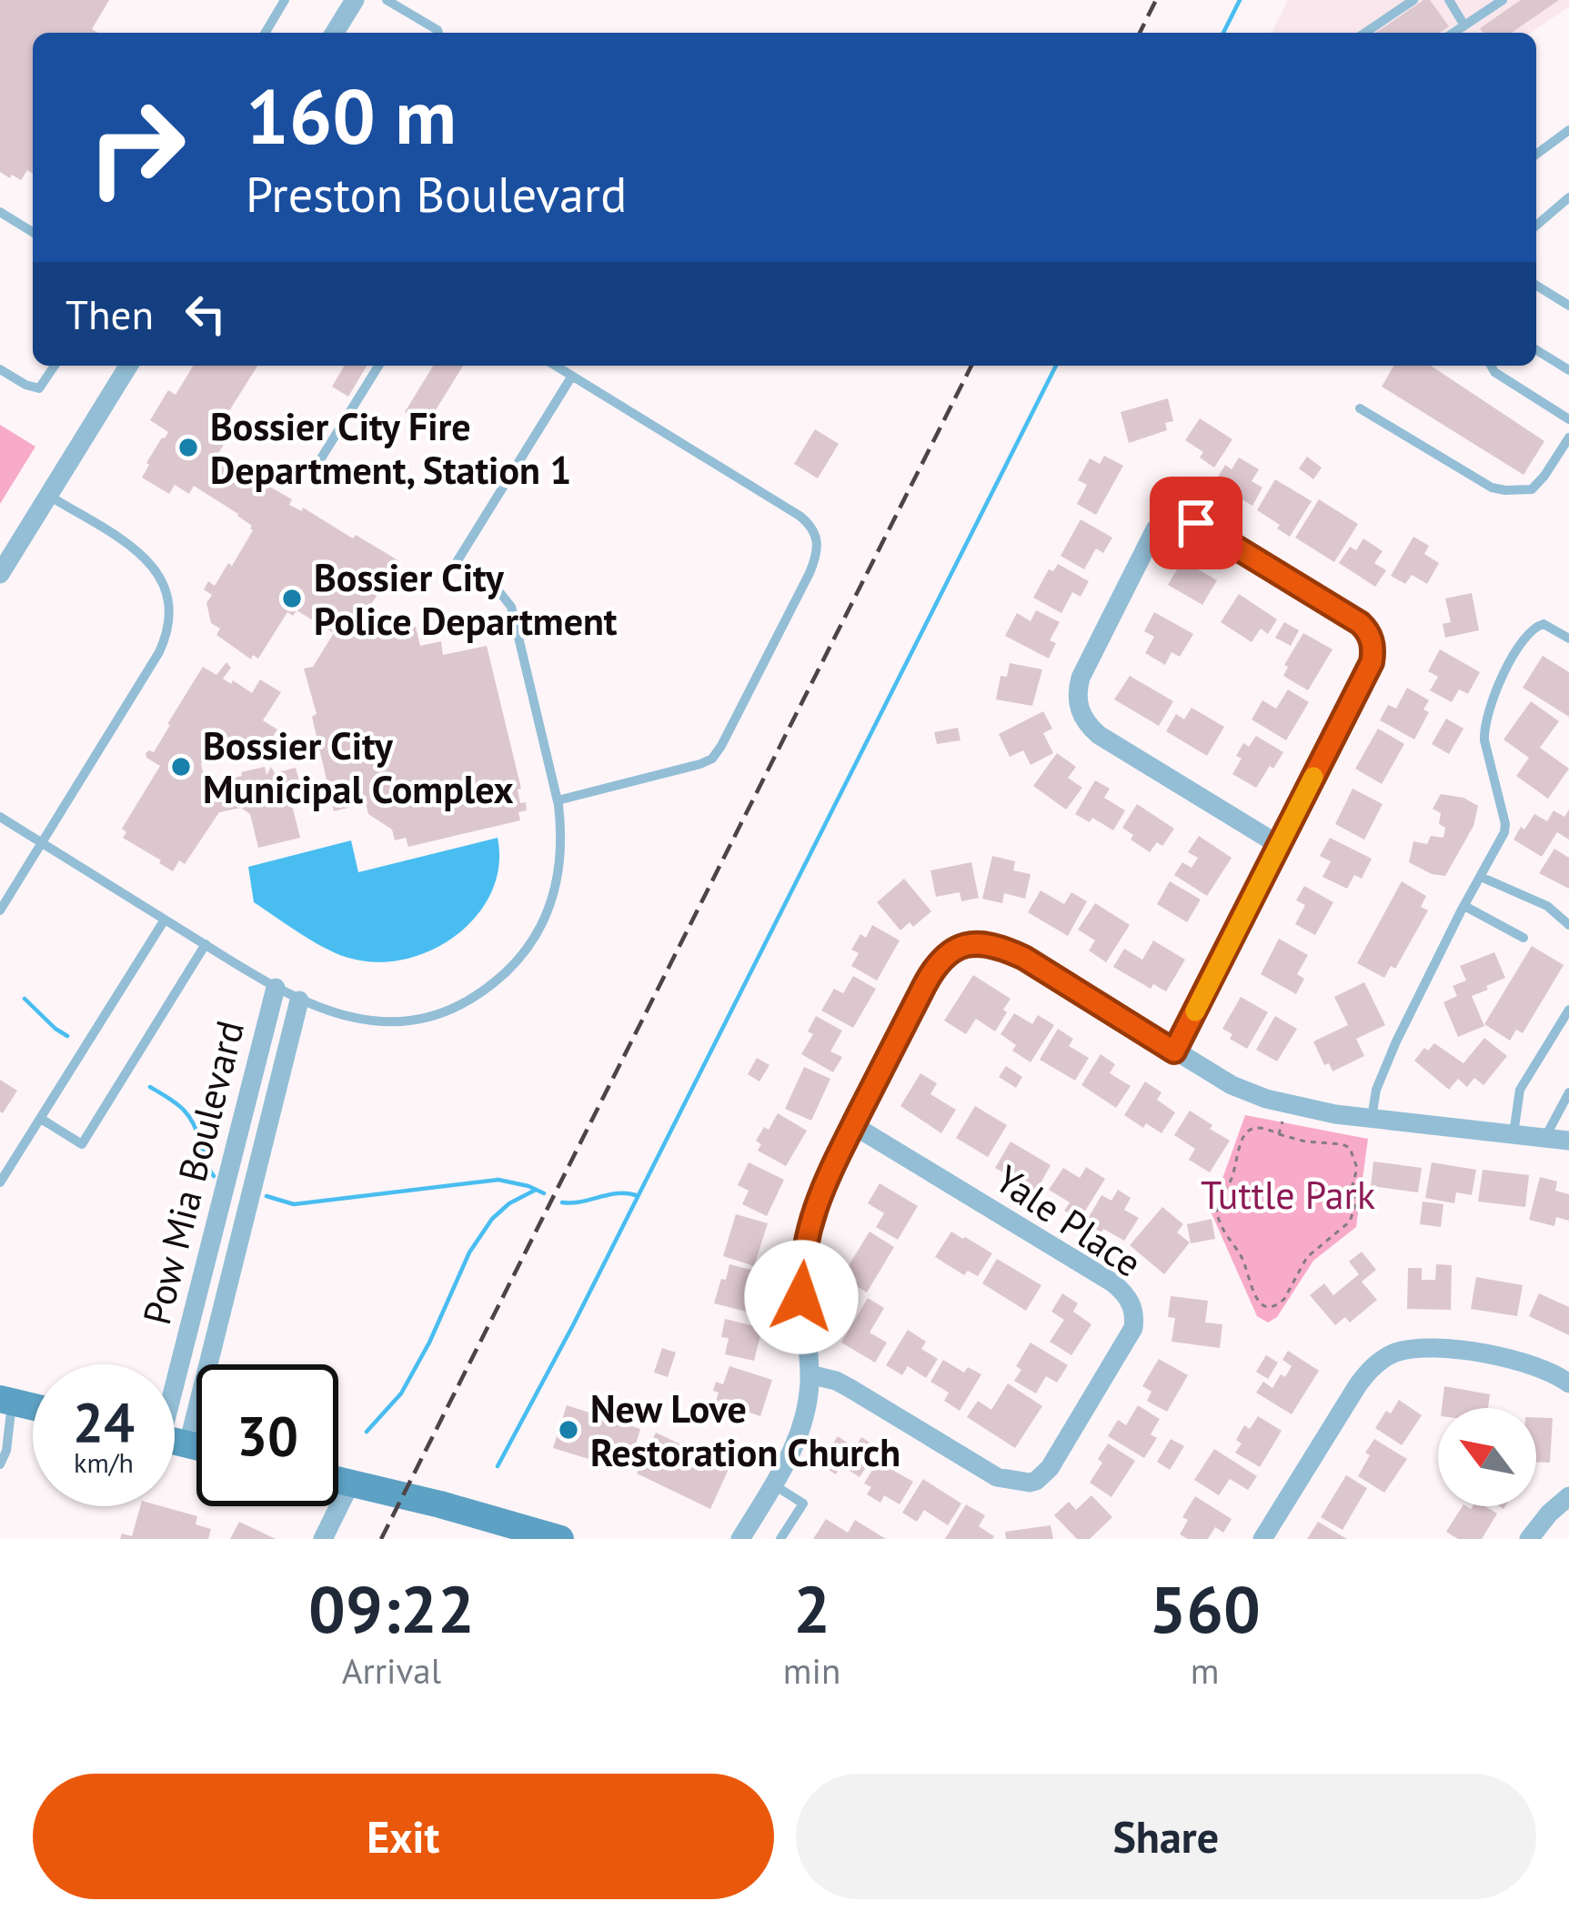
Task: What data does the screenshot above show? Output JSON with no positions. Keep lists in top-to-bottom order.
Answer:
{
  "streets": {
    "street": ["Pow Mia Boulevard", "Yale Place"]
  },
  "parks": ["Tuttle Park"],
  "places": [
    "Bossier City Fire Department, Station 1",
    "Bossier City Police Department",
    "Bossier City Municipal Complex",
    "New Love Restoration Church"
  ],
  "north": "top left",
  "page": {
    "turn": ["160 m", "Preston Boulevard"],
    "then": "Then",
    "speed": "24 km/h",
    "limit": "30",
    "eta": [
      "09:22",
      "Arrival",
      "2",
      "min",
      "560",
      "m"
    ],
    "buttons": ["Exit", "Share"]
  }
}
